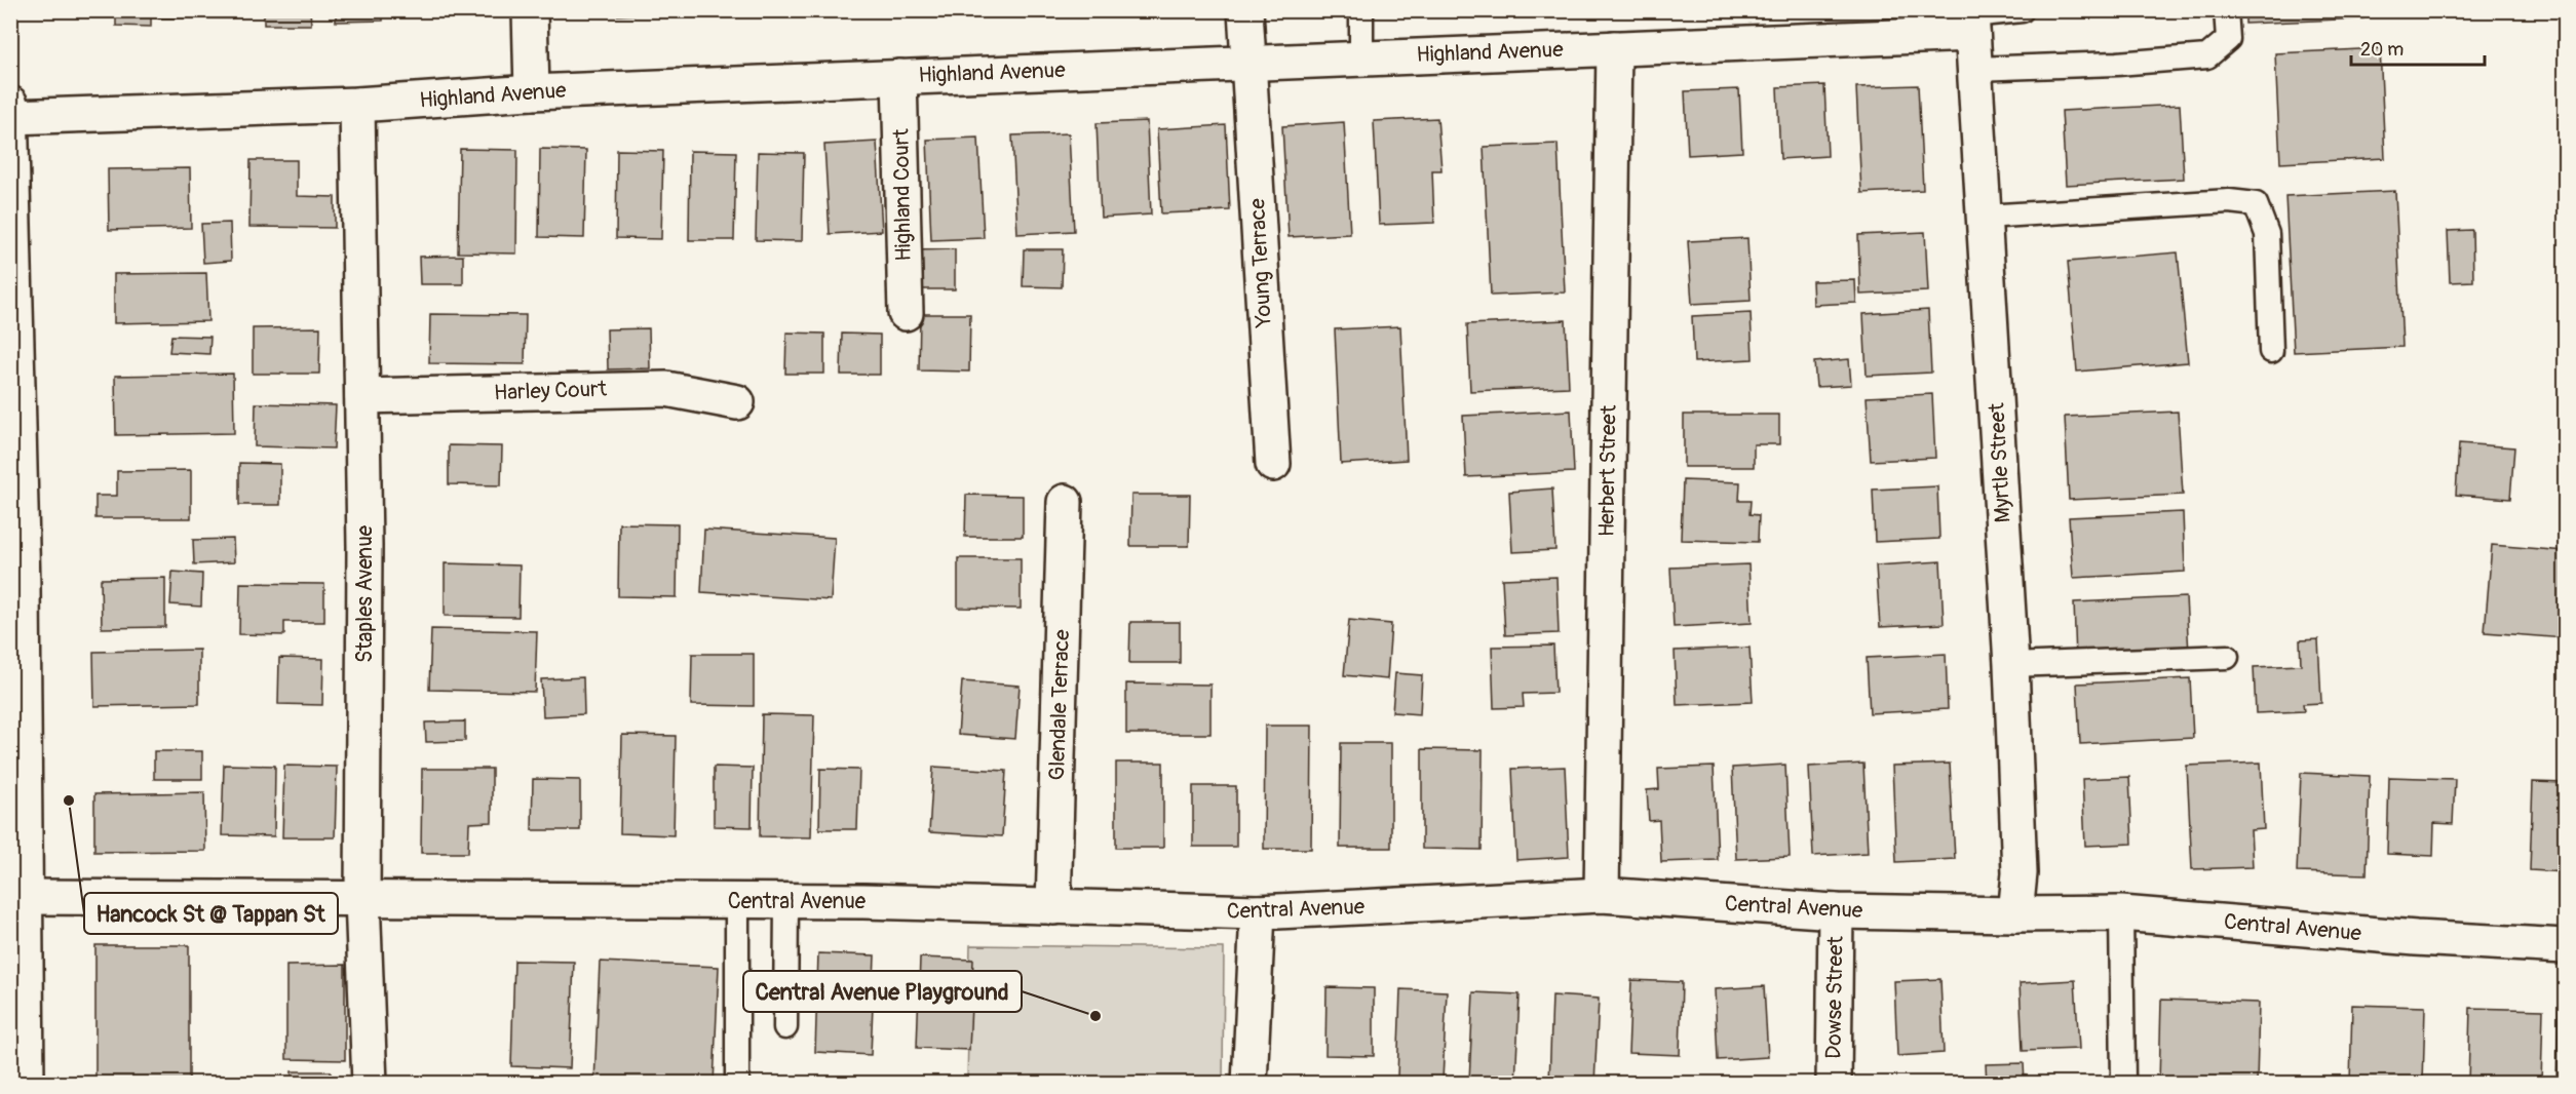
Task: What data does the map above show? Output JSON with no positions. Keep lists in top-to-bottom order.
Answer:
{
  "streets": {
    "street": [
      "Highland Avenue",
      "Highland Court",
      "Young Terrace",
      "Harley Court",
      "Myrtle Street",
      "Herbert Street",
      "Staples Avenue",
      "Glendale Terrace",
      "Central Avenue",
      "Dowse Street"
    ]
  },
  "crossings": [
    ["Highland Avenue", "Highland Court"],
    ["Highland Avenue", "Young Terrace"],
    ["Highland Avenue", "Myrtle Street"],
    ["Highland Avenue", "Herbert Street"],
    ["Highland Avenue", "Staples Avenue"],
    ["Harley Court", "Staples Avenue"],
    ["Myrtle Street", "Central Avenue"],
    ["Herbert Street", "Central Avenue"],
    ["Staples Avenue", "Central Avenue"],
    ["Glendale Terrace", "Central Avenue"],
    ["Central Avenue", "Dowse Street"]
  ],
  "places": ["Hancock St @ Tappan St", "Central Avenue Playground"],
  "scale_bar": "20 m"
}
